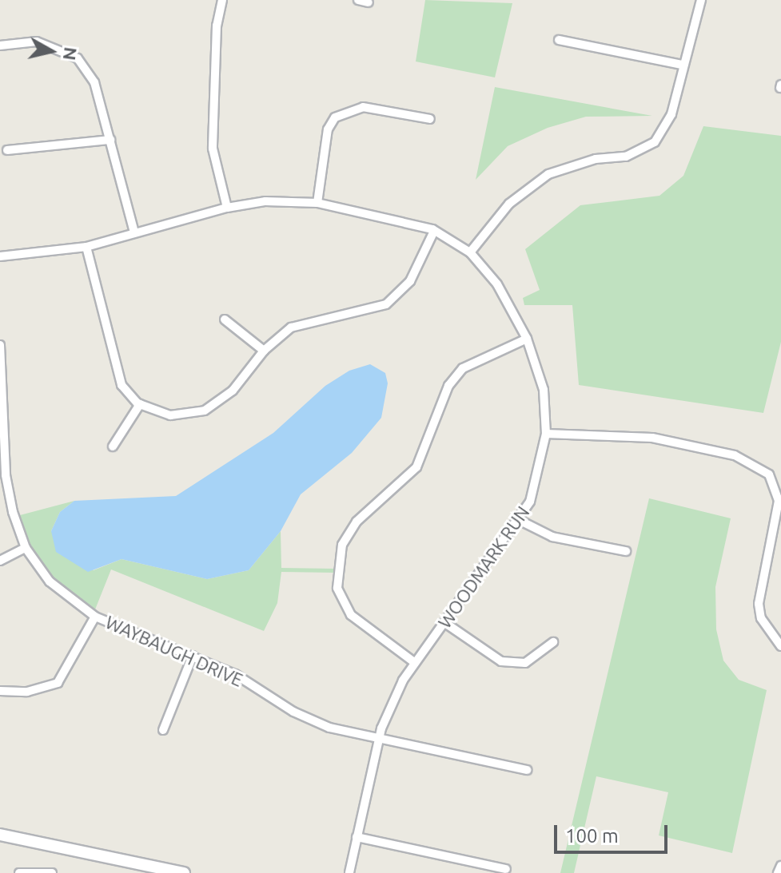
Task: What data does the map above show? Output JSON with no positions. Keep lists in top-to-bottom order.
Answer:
{
  "streets": {
    "street": ["WOODMARK RUN", "WAYBAUGH DRIVE"]
  },
  "crossings": [
    ["WOODMARK RUN", "WAYBAUGH DRIVE"]
  ],
  "scale_bar": "100 m",
  "north": "right"
}
